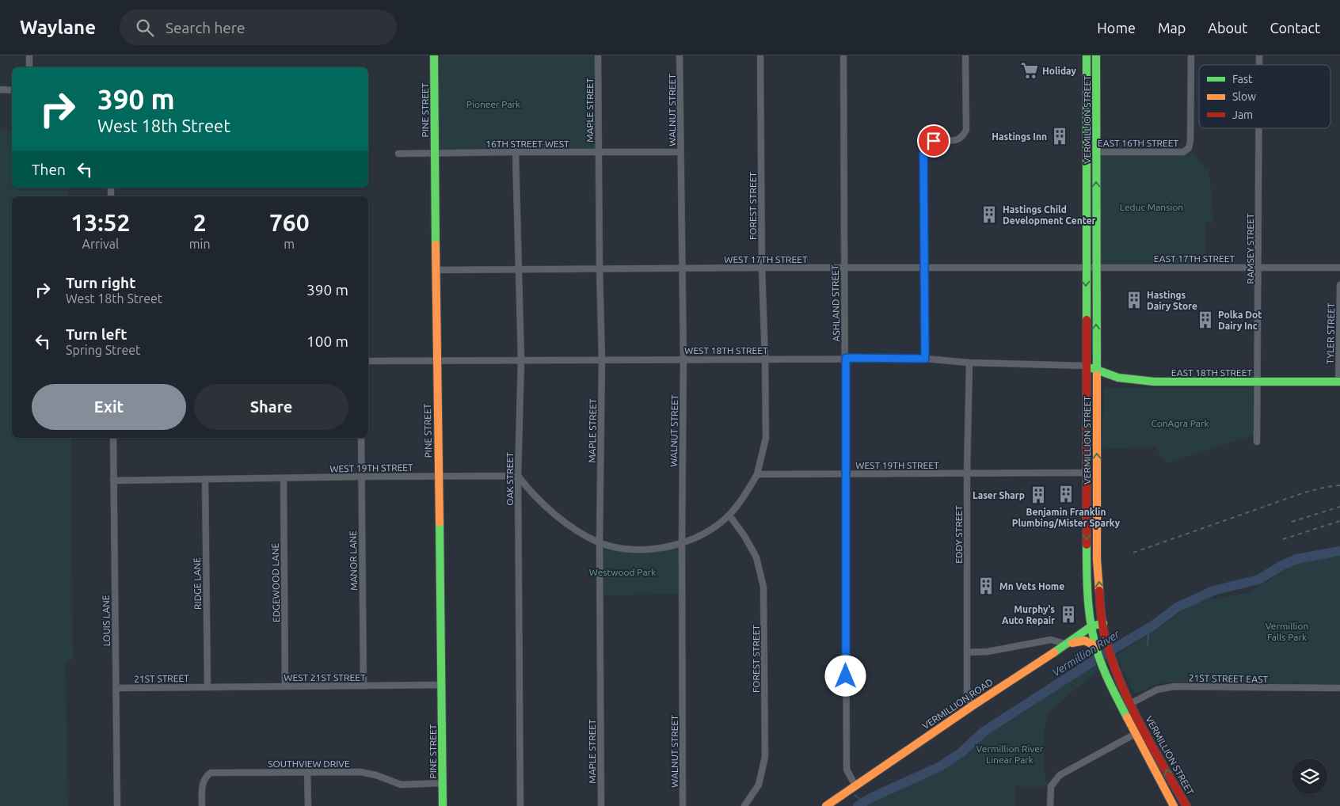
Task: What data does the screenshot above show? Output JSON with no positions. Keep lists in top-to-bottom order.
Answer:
{
  "streets": {
    "main road": [
      "PINE STREET",
      "VERMILLION STREET",
      "EAST 18TH STREET",
      "VERMILLION ROAD"
    ],
    "street": [
      "MAPLE STREET",
      "WALNUT STREET",
      "EAST 16TH STREET",
      "16TH STREET WEST",
      "FOREST STREET",
      "RAMSEY STREET",
      "EAST 17TH STREET",
      "WEST 17TH STREET",
      "ASHLAND STREET",
      "TYLER STREET",
      "WEST 18TH STREET",
      "WEST 19TH STREET",
      "OAK STREET",
      "EDDY STREET",
      "MANOR LANE",
      "EDGEWOOD LANE",
      "RIDGE LANE",
      "LOUIS LANE",
      "WEST 21ST STREET",
      "21ST STREET",
      "21ST STREET EAST",
      "SOUTHVIEW DRIVE"
    ]
  },
  "crossings": [
    ["PINE STREET", "16TH STREET WEST"],
    ["PINE STREET", "WEST 17TH STREET"],
    ["PINE STREET", "WEST 18TH STREET"],
    ["PINE STREET", "WEST 19TH STREET"],
    ["PINE STREET", "WEST 21ST STREET"],
    ["PINE STREET", "SOUTHVIEW DRIVE"],
    ["MAPLE STREET", "16TH STREET WEST"],
    ["MAPLE STREET", "WEST 17TH STREET"],
    ["MAPLE STREET", "WEST 18TH STREET"],
    ["WALNUT STREET", "16TH STREET WEST"],
    ["WALNUT STREET", "WEST 17TH STREET"],
    ["WALNUT STREET", "WEST 18TH STREET"],
    ["VERMILLION STREET", "EAST 16TH STREET"],
    ["VERMILLION STREET", "EAST 17TH STREET"],
    ["VERMILLION STREET", "WEST 17TH STREET"],
    ["VERMILLION STREET", "WEST 18TH STREET"],
    ["VERMILLION STREET", "EAST 18TH STREET"],
    ["VERMILLION STREET", "WEST 19TH STREET"],
    ["VERMILLION STREET", "21ST STREET EAST"],
    ["VERMILLION STREET", "VERMILLION ROAD"],
    ["16TH STREET WEST", "OAK STREET"],
    ["FOREST STREET", "WEST 17TH STREET"],
    ["FOREST STREET", "WEST 18TH STREET"],
    ["FOREST STREET", "WEST 19TH STREET"],
    ["RAMSEY STREET", "EAST 17TH STREET"],
    ["RAMSEY STREET", "EAST 18TH STREET"],
    ["EAST 17TH STREET", "WEST 17TH STREET"],
    ["WEST 17TH STREET", "ASHLAND STREET"],
    ["WEST 17TH STREET", "OAK STREET"],
    ["ASHLAND STREET", "WEST 18TH STREET"],
    ["ASHLAND STREET", "WEST 19TH STREET"],
    ["ASHLAND STREET", "VERMILLION ROAD"],
    ["TYLER STREET", "EAST 18TH STREET"],
    ["WEST 18TH STREET", "EAST 18TH STREET"],
    ["WEST 18TH STREET", "OAK STREET"],
    ["WEST 18TH STREET", "EDDY STREET"],
    ["WEST 19TH STREET", "OAK STREET"],
    ["WEST 19TH STREET", "EDDY STREET"],
    ["WEST 19TH STREET", "MANOR LANE"],
    ["WEST 19TH STREET", "EDGEWOOD LANE"],
    ["WEST 19TH STREET", "RIDGE LANE"],
    ["WEST 19TH STREET", "LOUIS LANE"],
    ["EDDY STREET", "VERMILLION ROAD"],
    ["MANOR LANE", "WEST 21ST STREET"],
    ["EDGEWOOD LANE", "WEST 21ST STREET"],
    ["RIDGE LANE", "WEST 21ST STREET"],
    ["RIDGE LANE", "21ST STREET"],
    ["LOUIS LANE", "21ST STREET"],
    ["WEST 21ST STREET", "21ST STREET"]
  ],
  "water": ["Vermillion River"],
  "parks": [
    "Pioneer Park",
    "Leduc Mansion",
    "ConAgra Park",
    "Westwood Park",
    "Vermillion Falls Park",
    "Vermillion River Linear Park"
  ],
  "places": {
    "supermarket": ["Holiday"],
    "building": [
      "Hastings Inn",
      "Hastings Child Development Center",
      "Hastings Dairy Store",
      "Polka Dot Dairy Inc",
      "Benjamin Franklin Plumbing/Mister Sparky",
      "Laser Sharp",
      "Mn Vets Home",
      "Murphy's Auto Repair"
    ]
  },
  "legend": ["Fast", "Slow", "Jam"],
  "page": {
    "header": "Waylane",
    "search": "Search here",
    "nav": [
      "Home",
      "Map",
      "About",
      "Contact"
    ],
    "turn": ["390 m", "West 18th Street"],
    "then": "Then",
    "eta": [
      "13:52",
      "Arrival",
      "2",
      "min",
      "760",
      "m"
    ],
    "list": [
      {
        "name": "Turn right",
        "note": "West 18th Street",
        "value": "390 m"
      },
      {
        "name": "Turn left",
        "note": "Spring Street",
        "value": "100 m"
      }
    ],
    "buttons": ["Exit", "Share"]
  }
}
